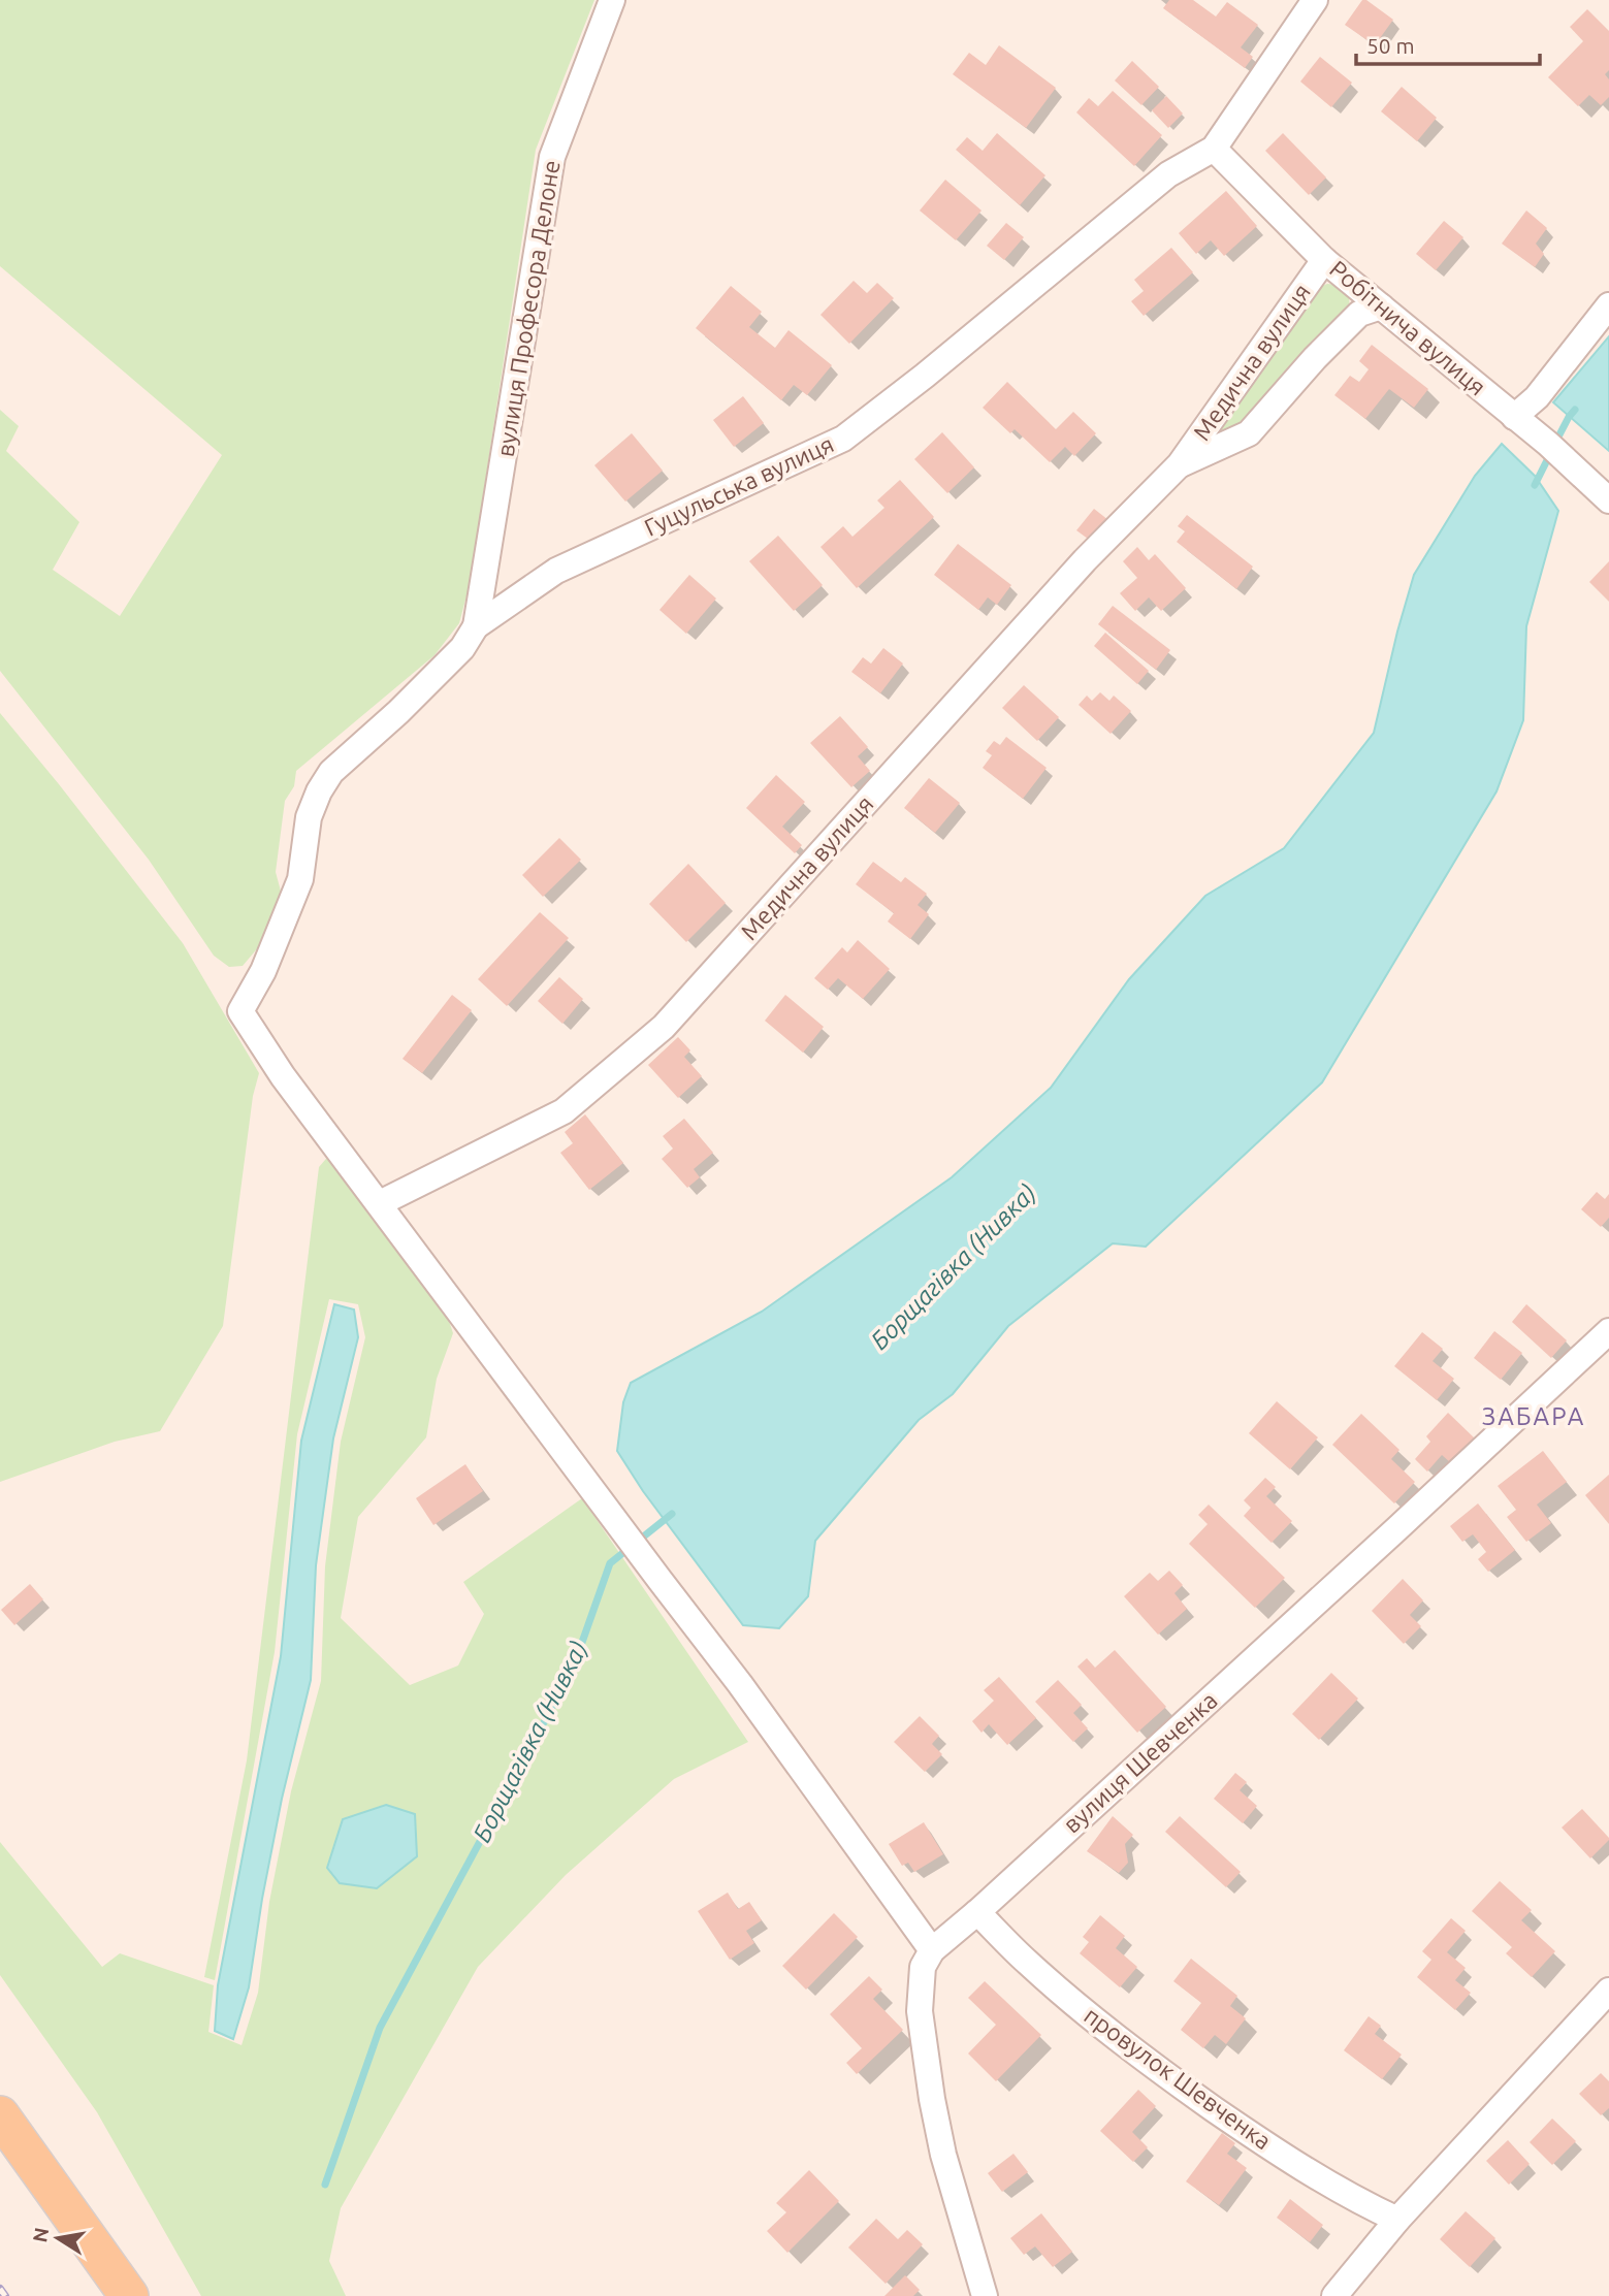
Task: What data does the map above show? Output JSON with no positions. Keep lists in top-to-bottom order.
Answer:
{
  "streets": {
    "street": [
      "вулиця Професора Делоне",
      "Робітнича вулиця",
      "Медична вулиця",
      "Гуцульська вулиця",
      "вулиця Шевченка",
      "провулок Шевченка"
    ]
  },
  "crossings": [
    ["вулиця Професора Делоне", "Гуцульська вулиця"],
    ["Робітнича вулиця", "Медична вулиця"],
    ["Робітнича вулиця", "Гуцульська вулиця"],
    ["Медична вулиця", "Гуцульська вулиця"],
    ["вулиця Шевченка", "провулок Шевченка"]
  ],
  "districts": ["ЗАБАРА"],
  "water": ["Борщагівка (Нивка)"],
  "scale_bar": "50 m",
  "north": "left"
}
